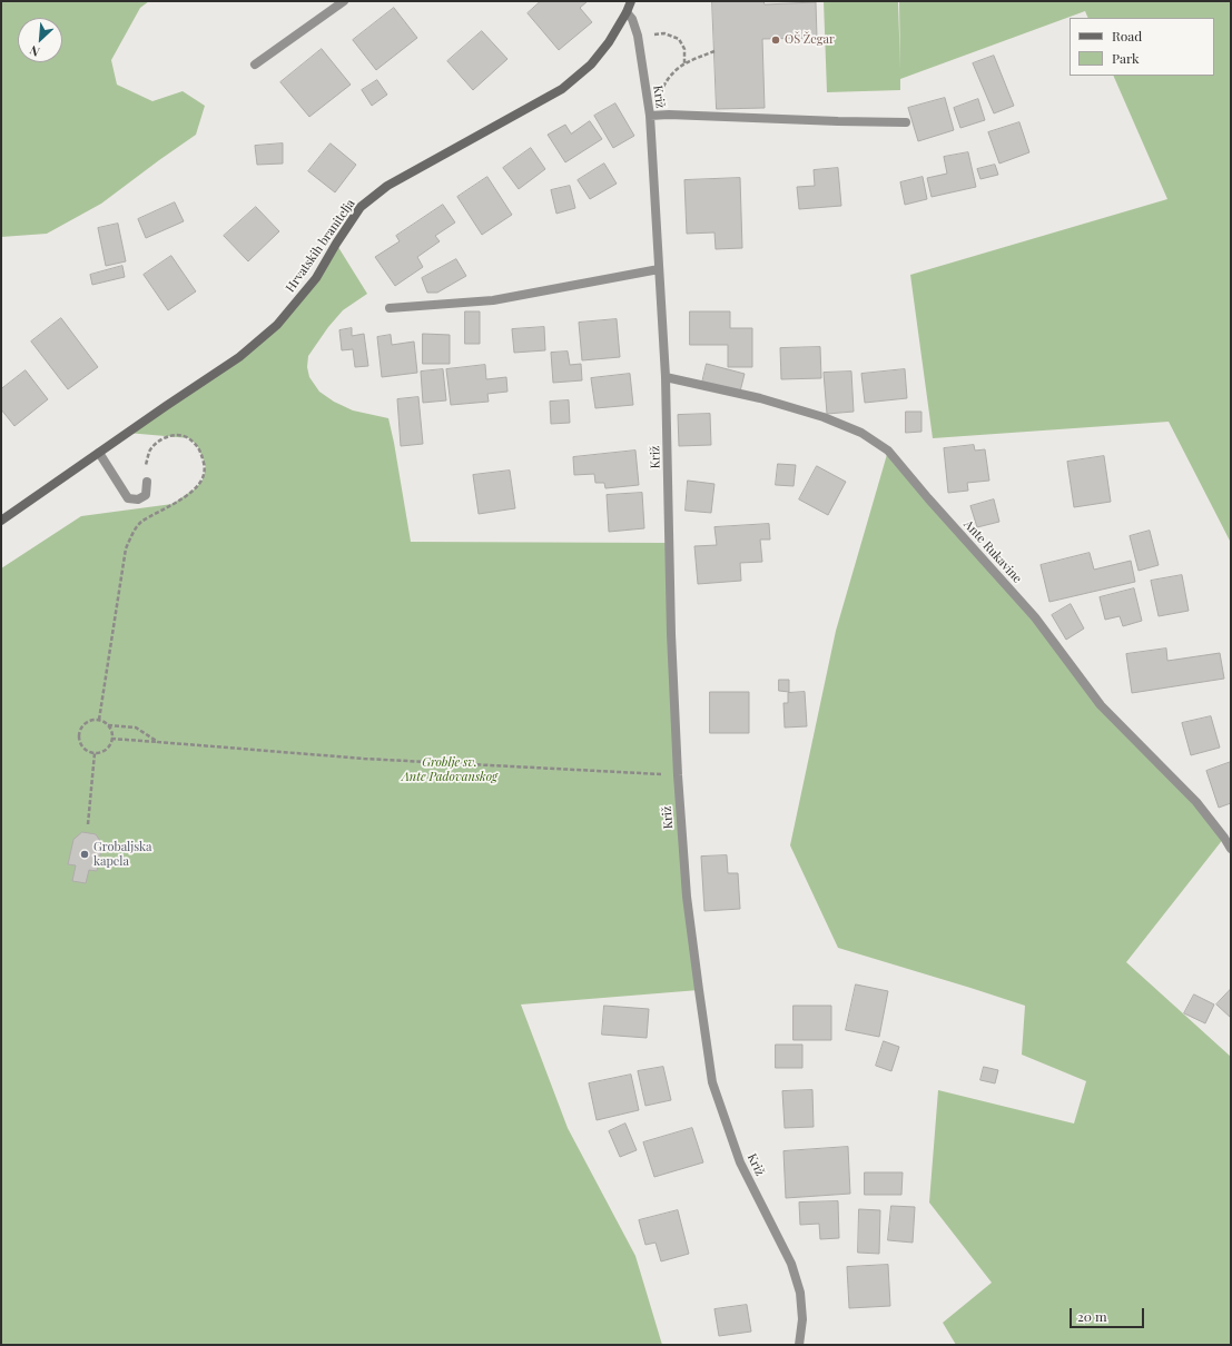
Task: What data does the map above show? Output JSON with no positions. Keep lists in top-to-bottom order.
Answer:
{
  "streets": {
    "street": ["Križ", "Hrvatskih branitelja", "Ante Rukavine"]
  },
  "crossings": [
    ["Križ", "Hrvatskih branitelja"],
    ["Križ", "Ante Rukavine"]
  ],
  "parks": ["Groblje sv. Ante Padovanskog"],
  "places": ["OŠ Žegar", "Grobaljska kapela"],
  "legend": ["Road", "Park"],
  "scale_bar": "20 m",
  "north": "bottom left"
}
